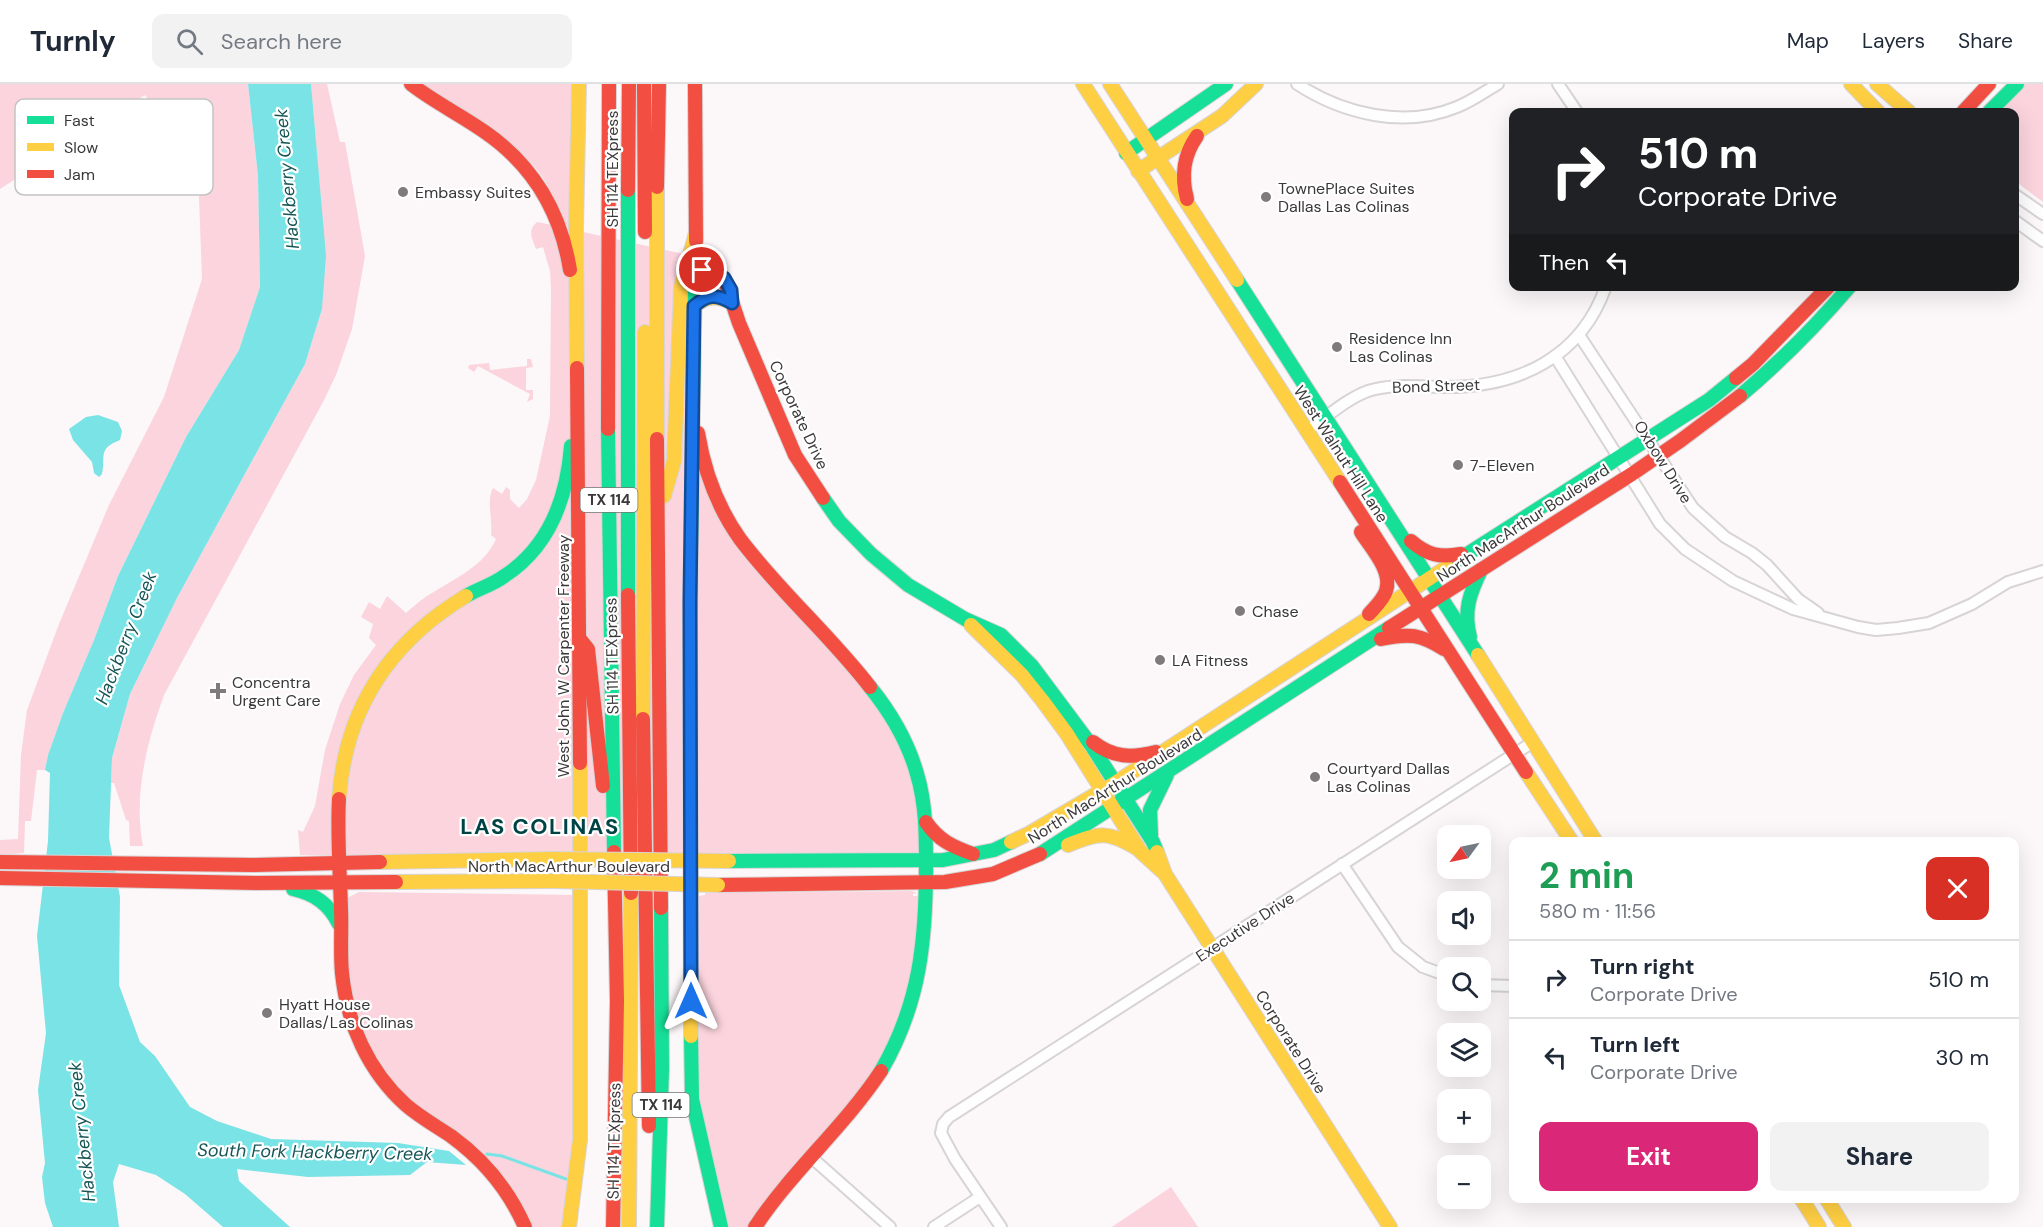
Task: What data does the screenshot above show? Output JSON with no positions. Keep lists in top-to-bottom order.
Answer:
{
  "streets": {
    "main road": [
      "SH 114 TEXpress",
      "Corporate Drive",
      "West Walnut Hill Lane",
      "TX 114",
      "North MacArthur Boulevard",
      "West John W Carpenter Freeway"
    ],
    "street": ["Bond Street", "Oxbow Drive", "Executive Drive"]
  },
  "crossings": [
    ["Bond Street", "West Walnut Hill Lane"],
    ["Bond Street", "Oxbow Drive"],
    ["Corporate Drive", "North MacArthur Boulevard"],
    ["Corporate Drive", "Executive Drive"],
    ["West Walnut Hill Lane", "North MacArthur Boulevard"],
    ["West Walnut Hill Lane", "Executive Drive"],
    ["Oxbow Drive", "North MacArthur Boulevard"]
  ],
  "districts": ["LAS COLINAS"],
  "water": ["Hackberry Creek", "South Fork Hackberry Creek"],
  "places": {
    "other": [
      "Embassy Suites",
      "TownePlace Suites Dallas Las Colinas",
      "Residence Inn Las Colinas",
      "7-Eleven",
      "Chase",
      "LA Fitness",
      "Courtyard Dallas Las Colinas",
      "Hyatt House Dallas/Las Colinas"
    ],
    "health": ["Concentra Urgent Care"]
  },
  "legend": ["Fast", "Slow", "Jam"],
  "north": "bottom left",
  "page": {
    "header": "Turnly",
    "search": "Search here",
    "nav": ["Map", "Layers", "Share"],
    "turn": ["510 m", "Corporate Drive"],
    "then": "Then",
    "map_buttons": ["+", "−"],
    "heading": ["2 min", "580 m · 11:56"],
    "list": [
      {
        "name": "Turn right",
        "note": "Corporate Drive",
        "value": "510 m"
      },
      {
        "name": "Turn left",
        "note": "Corporate Drive",
        "value": "30 m"
      }
    ],
    "buttons": ["Exit", "Share"]
  }
}
